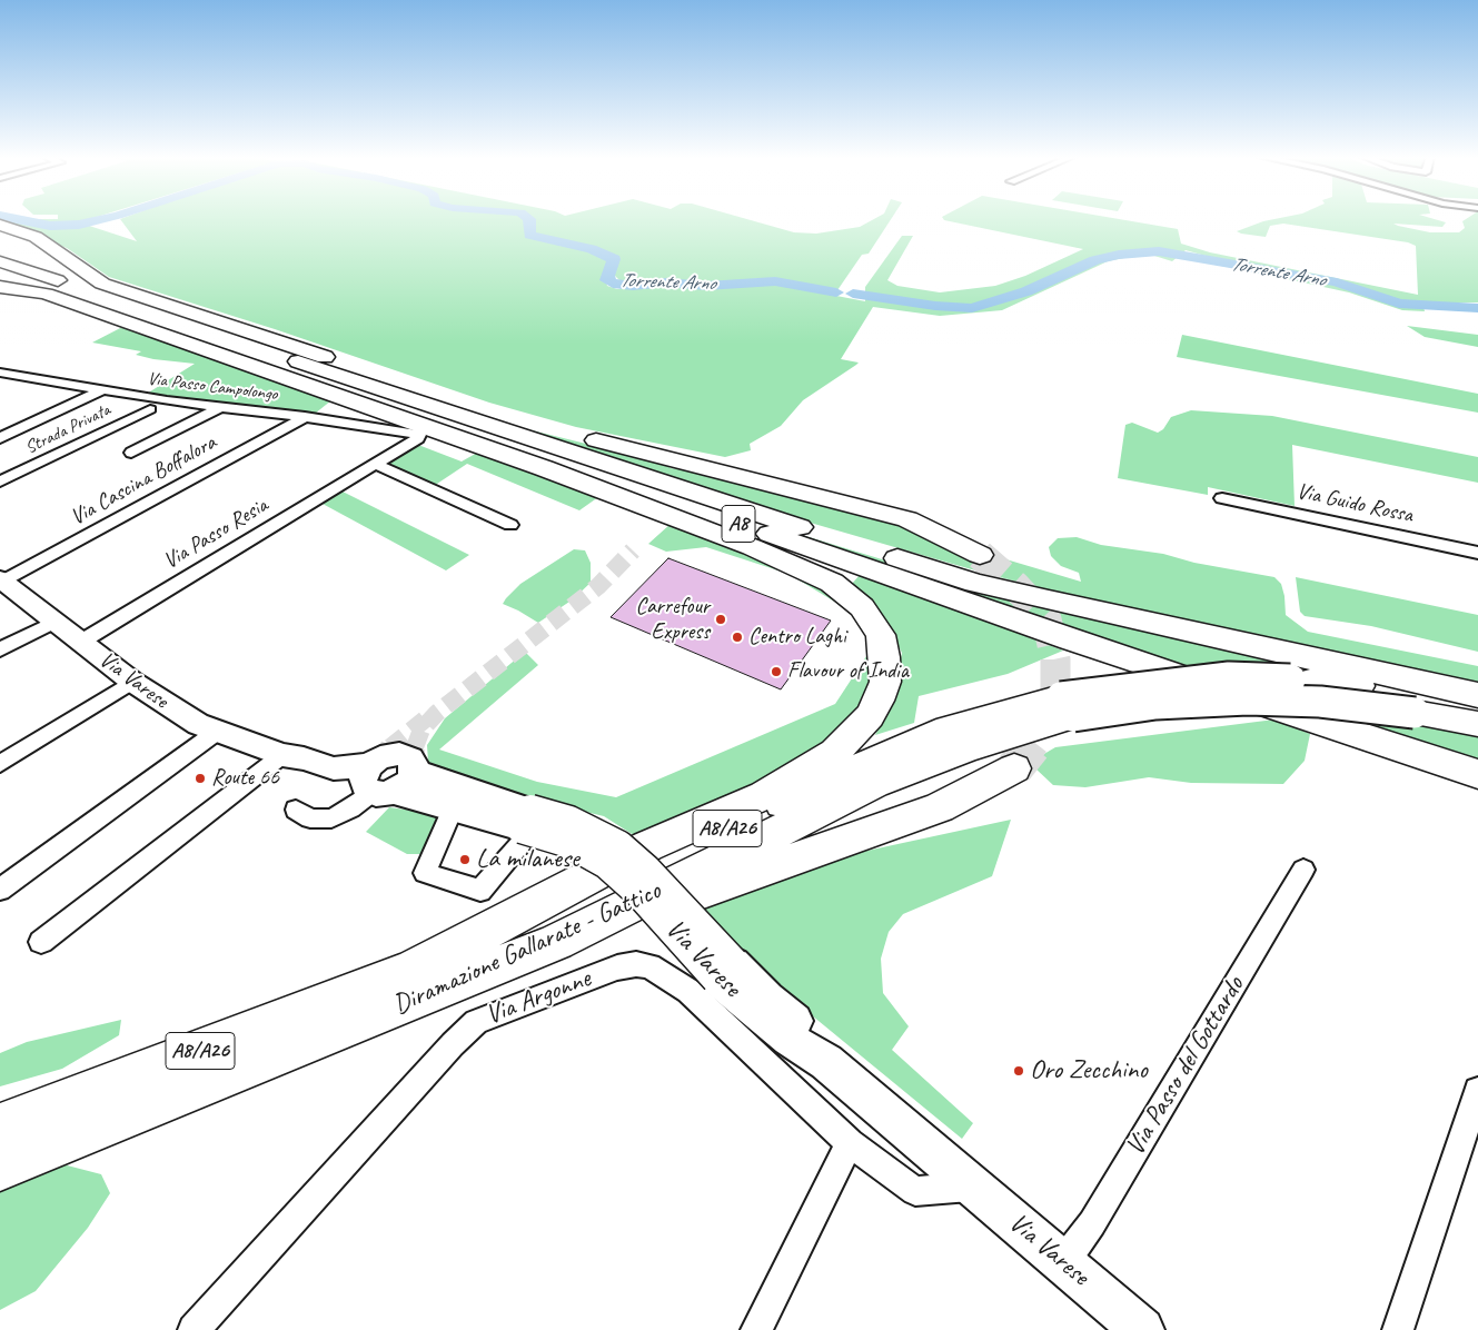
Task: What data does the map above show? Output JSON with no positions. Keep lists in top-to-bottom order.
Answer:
{
  "streets": {
    "highway": ["A8", "A8/A26", "Diramazione Gallarate - Gattico"],
    "main road": ["Via Varese"],
    "street": [
      "Via Passo Campolongo",
      "Strada Privata",
      "Via Cascina Boffalora",
      "Via Guido Rossa",
      "Via Passo Resia",
      "Via Argonne",
      "Via Passo del Gottardo"
    ]
  },
  "crossings": [
    ["Via Passo Campolongo", "Via Cascina Boffalora"],
    ["Via Passo Campolongo", "Via Passo Resia"],
    ["Via Cascina Boffalora", "Via Varese"],
    ["Via Passo Resia", "Via Varese"],
    ["Via Varese", "Via Passo del Gottardo"]
  ],
  "water": ["Torrente Arno"],
  "places": [
    "Carrefour Express",
    "Centro Laghi",
    "Flavour of India",
    "Route 66",
    "La milanese",
    "Oro Zecchino"
  ]
}
